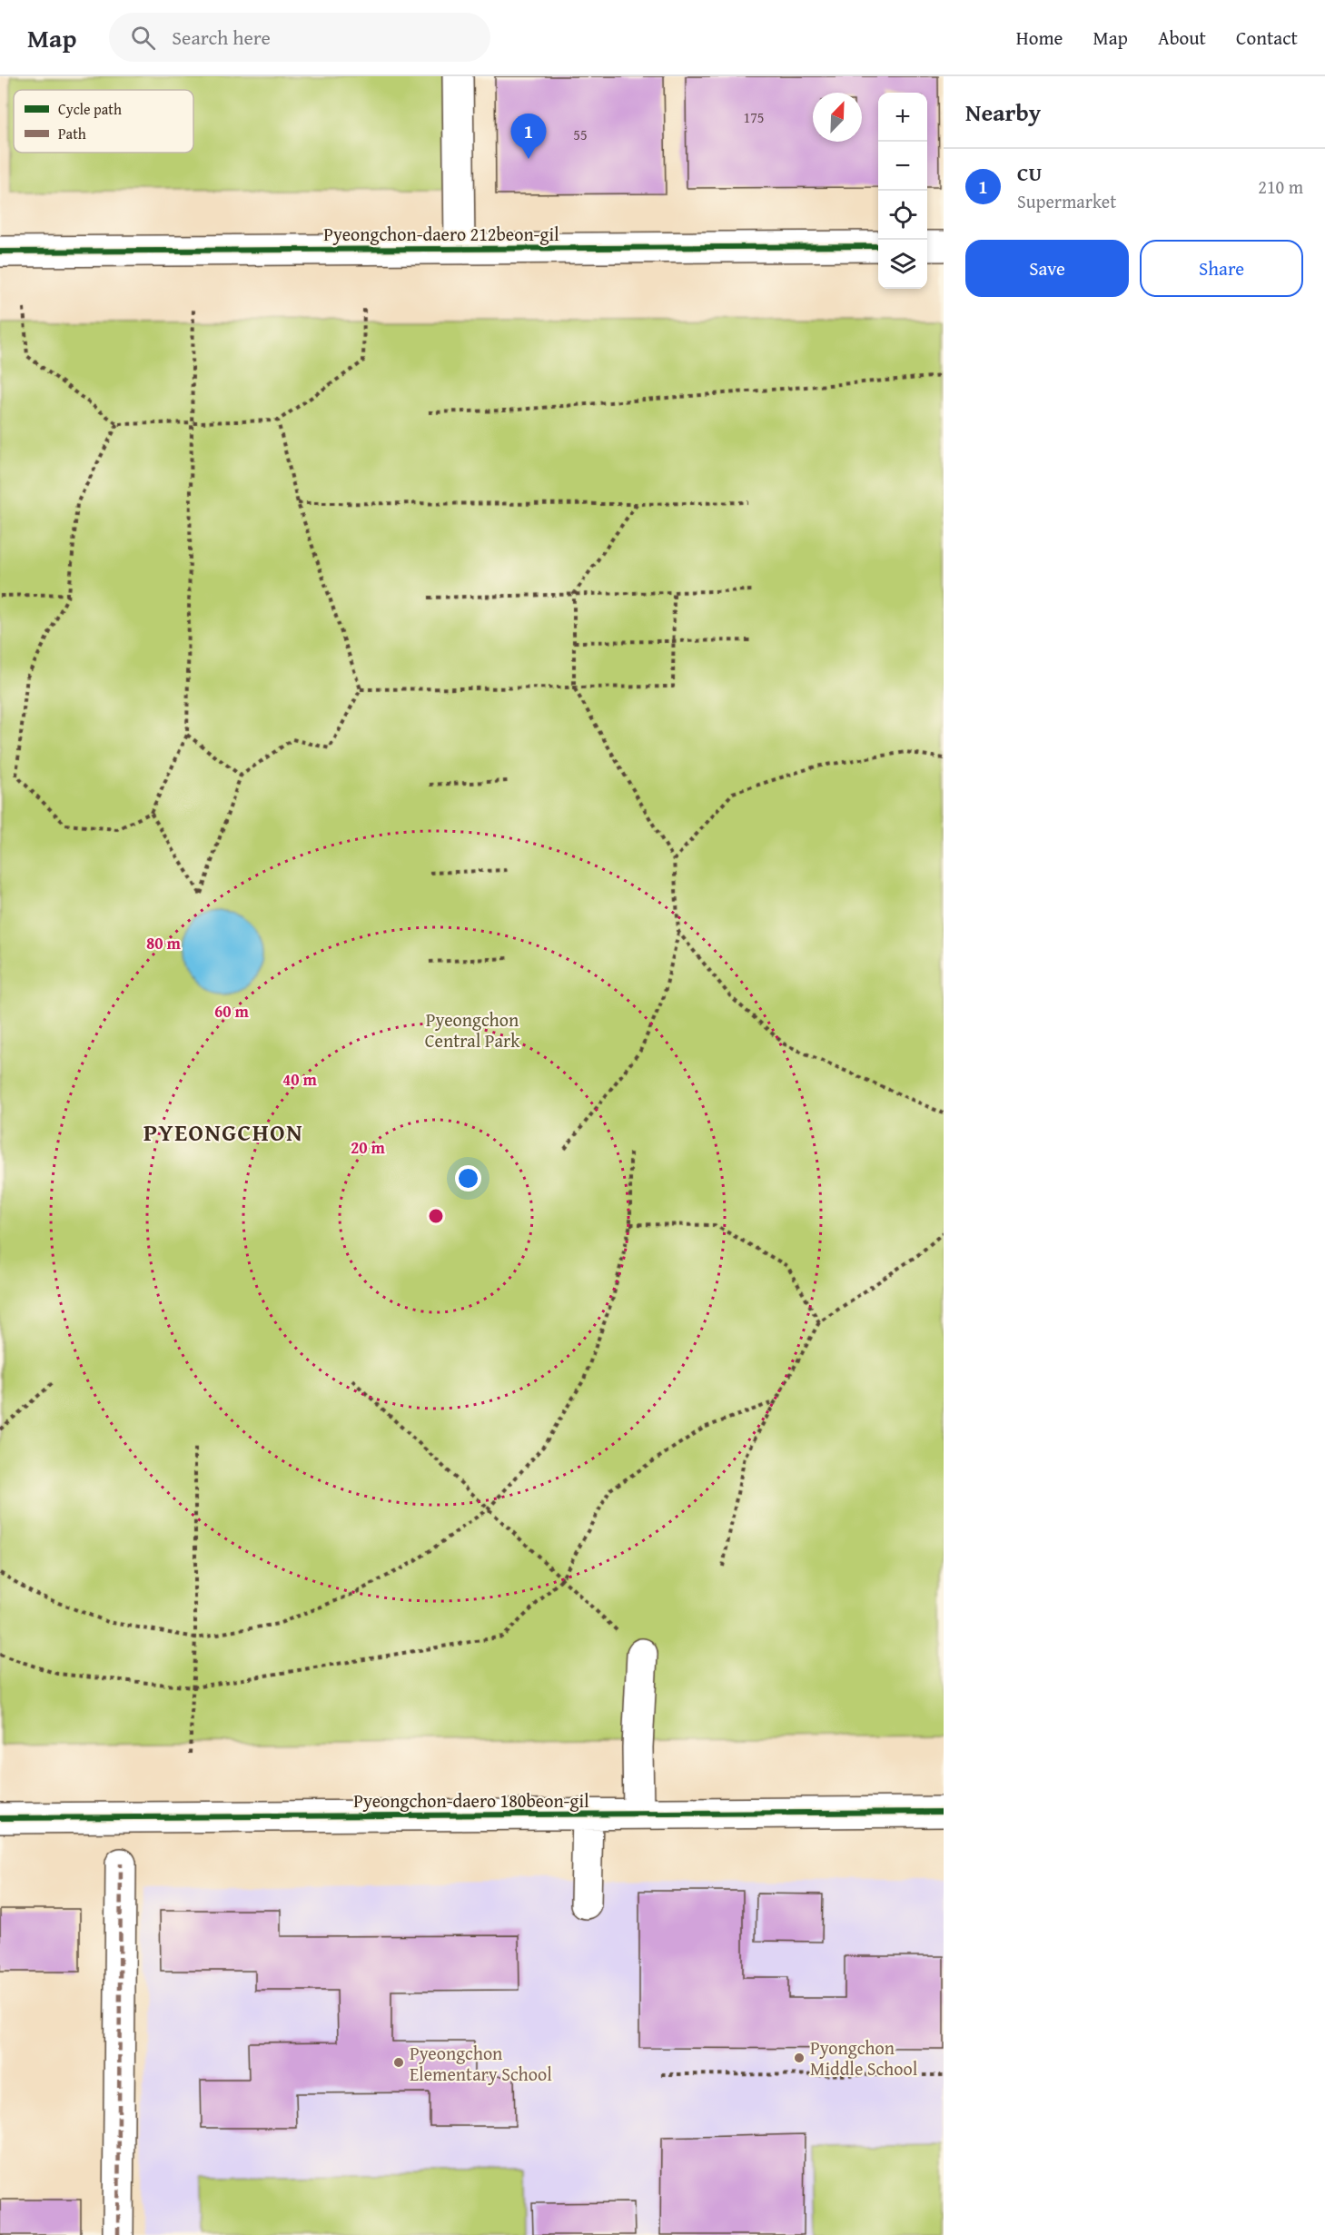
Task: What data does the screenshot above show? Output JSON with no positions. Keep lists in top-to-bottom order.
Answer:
{
  "streets": {
    "street": ["Pyeongchon-daero 212beon-gil", "Pyeongchon-daero 180beon-gil"]
  },
  "districts": ["PYEONGCHON"],
  "parks": ["Pyeongchon Central Park"],
  "places": ["Pyongchon Middle School", "Pyeongchon Elementary School"],
  "house_numbers": ["175", "55"],
  "legend": ["Cycle path", "Path"],
  "north": "top right",
  "page": {
    "header": "Map",
    "search": "Search here",
    "nav": [
      "Home",
      "Map",
      "About",
      "Contact"
    ],
    "heading": "Nearby",
    "map_buttons": ["+", "−"],
    "pins": "1",
    "list": [
      {
        "mark": "1",
        "name": "CU",
        "note": "Supermarket",
        "value": "210 m"
      }
    ],
    "buttons": ["Save", "Share"]
  },
  "rings": [
    "80 m",
    "60 m",
    "40 m",
    "20 m"
  ]
}
